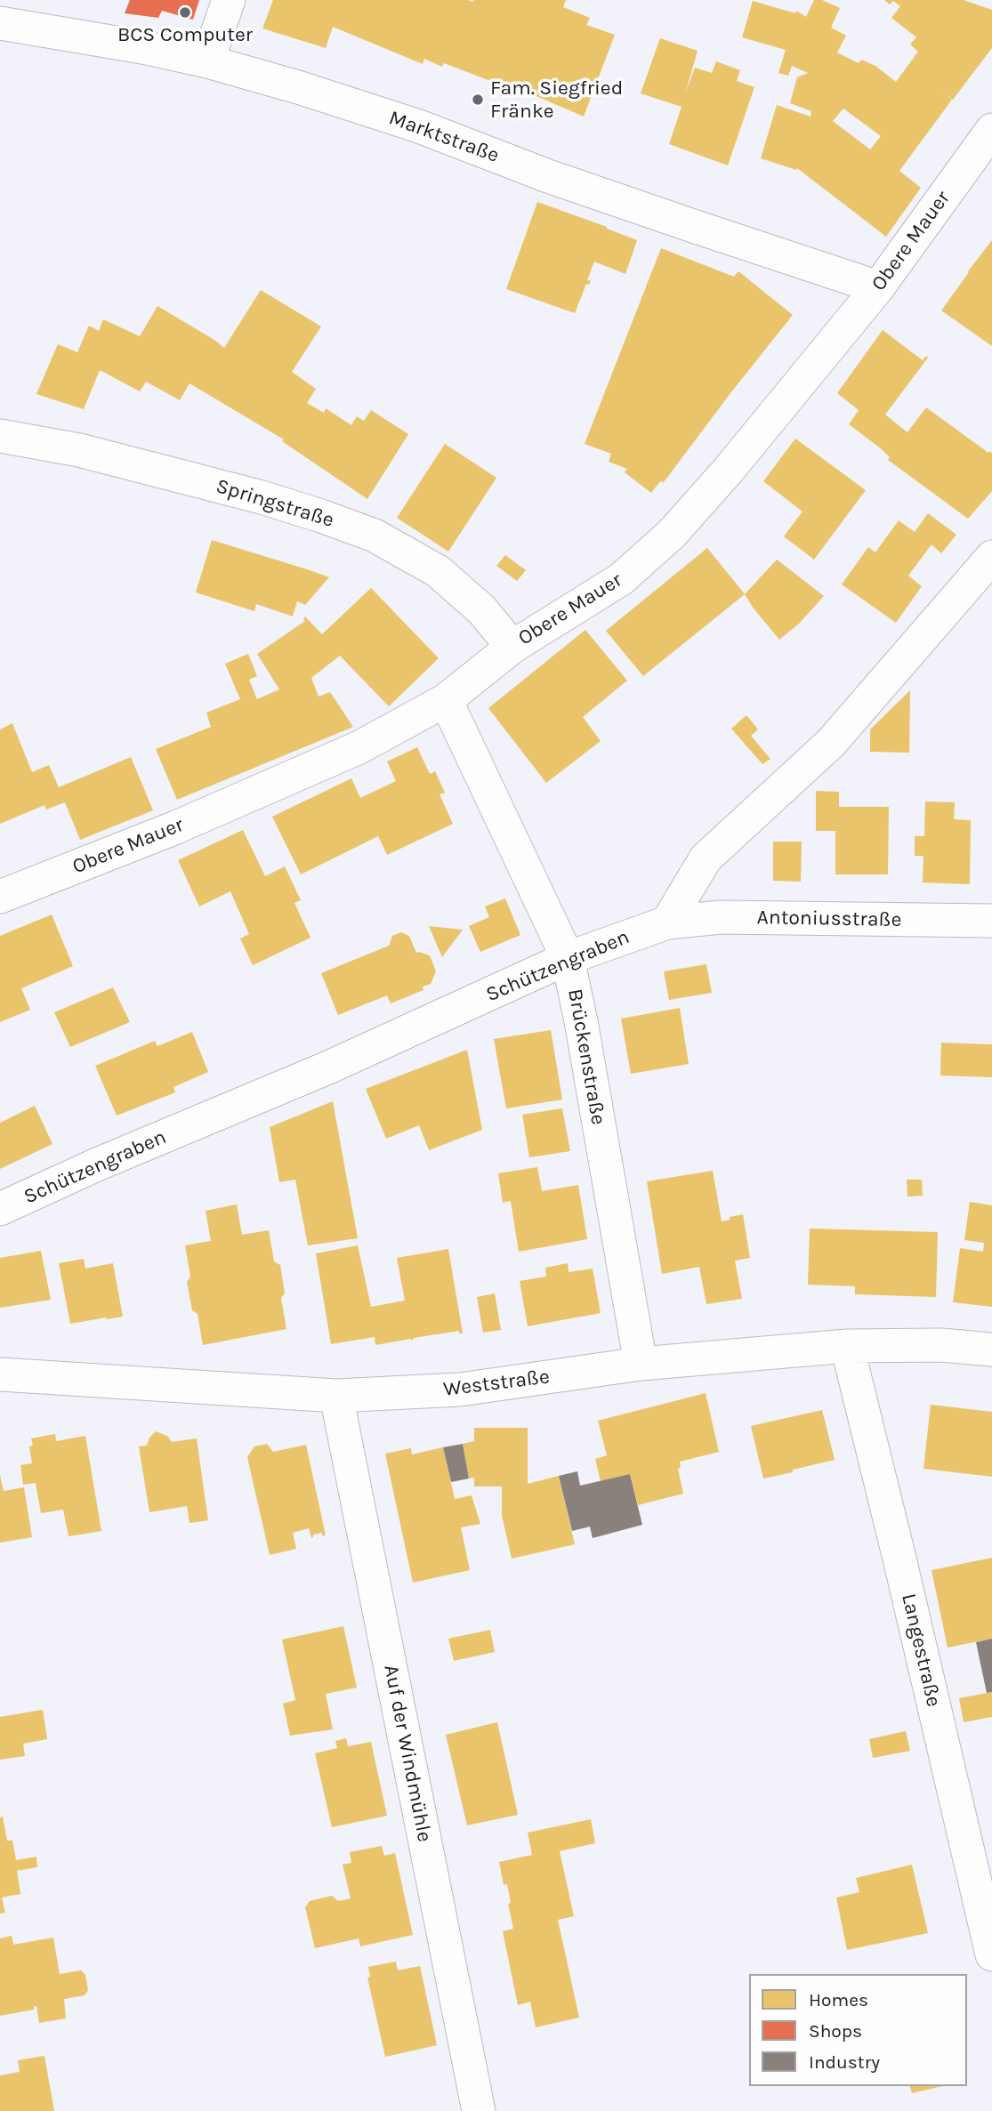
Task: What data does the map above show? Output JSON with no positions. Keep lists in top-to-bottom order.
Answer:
{
  "streets": {
    "street": [
      "Marktstraße",
      "Obere Mauer",
      "Springstraße",
      "Antoniusstraße",
      "Schützengraben",
      "Brückenstraße",
      "Weststraße",
      "Langestraße",
      "Auf der Windmühle"
    ]
  },
  "crossings": [
    ["Marktstraße", "Obere Mauer"],
    ["Obere Mauer", "Springstraße"],
    ["Obere Mauer", "Brückenstraße"],
    ["Antoniusstraße", "Schützengraben"],
    ["Schützengraben", "Brückenstraße"],
    ["Brückenstraße", "Weststraße"],
    ["Weststraße", "Langestraße"],
    ["Weststraße", "Auf der Windmühle"]
  ],
  "places": ["BCS Computer", "Fam. Siegfried Fränke"],
  "legend": ["Homes", "Shops", "Industry"]
}
